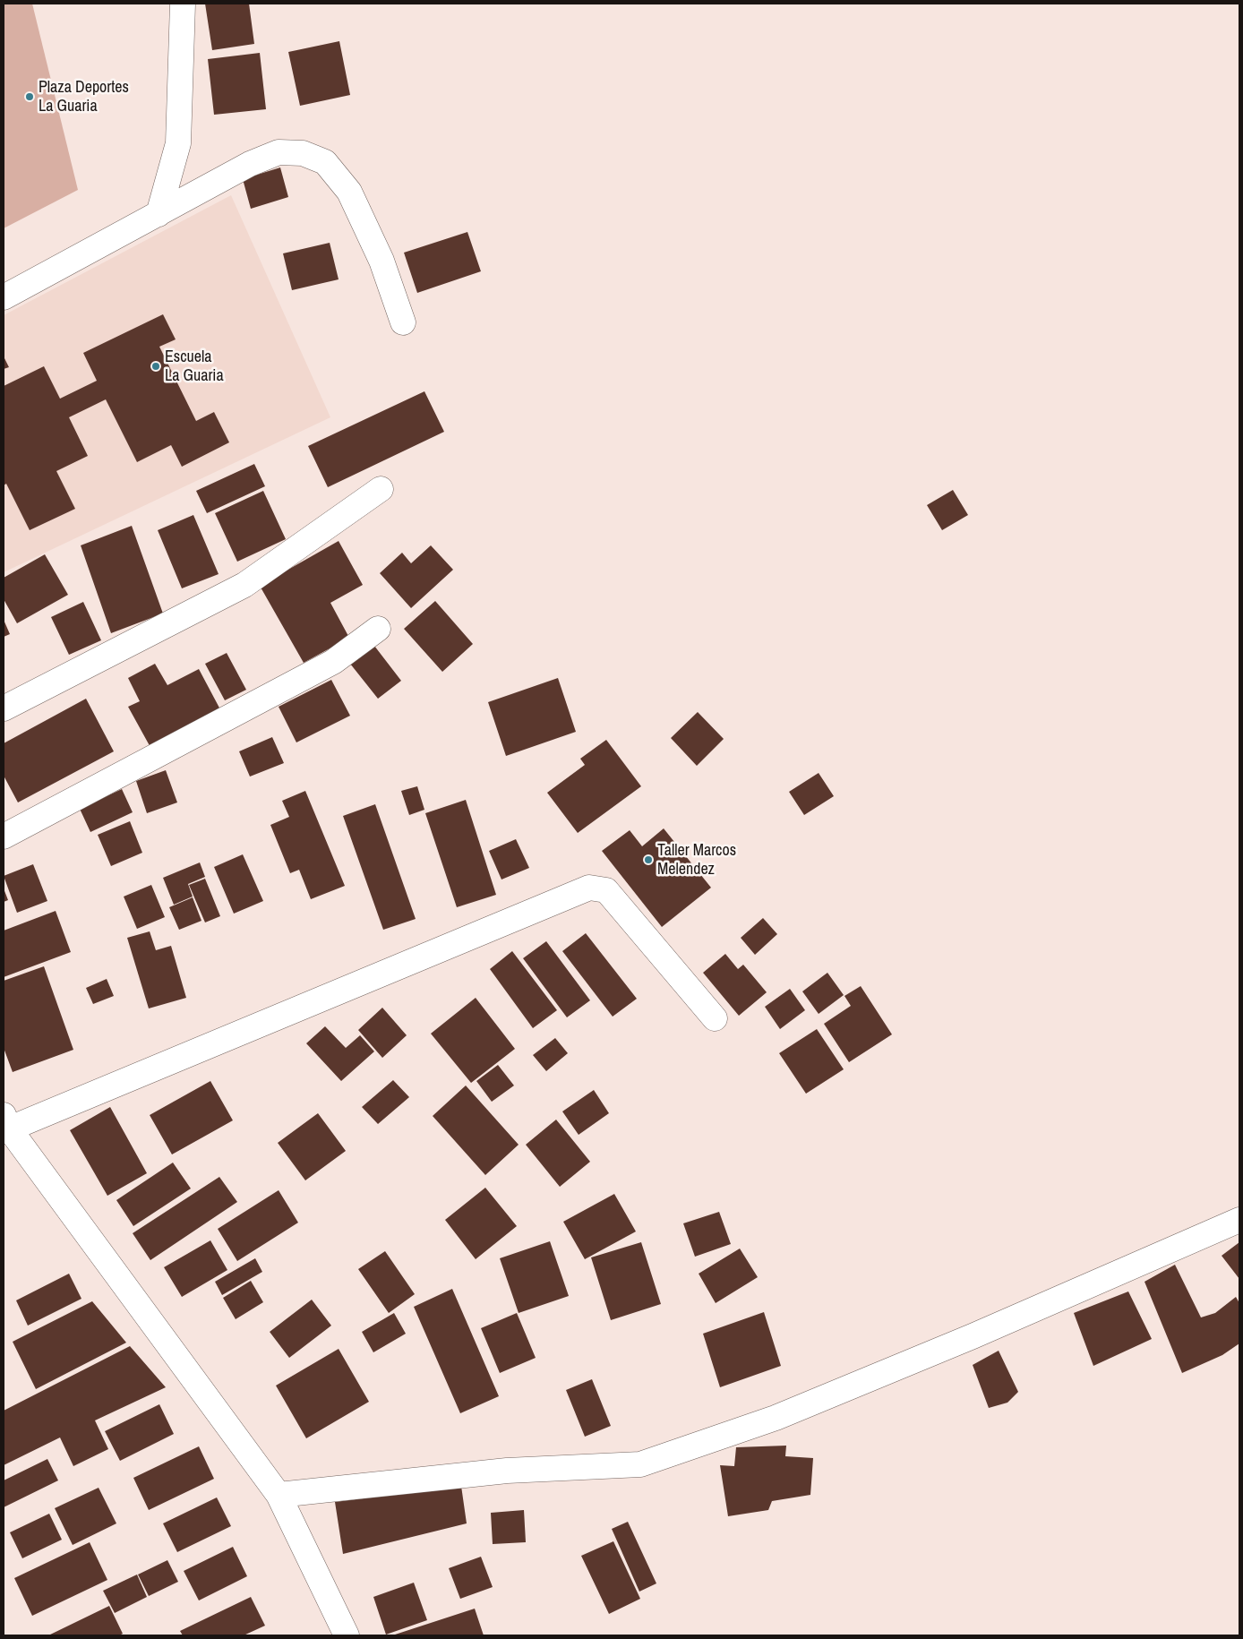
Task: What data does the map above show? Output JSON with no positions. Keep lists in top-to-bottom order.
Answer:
{
  "places": ["Plaza Deportes La Guaria", "Escuela La Guaria", "Taller Marcos Melendez"]
}
